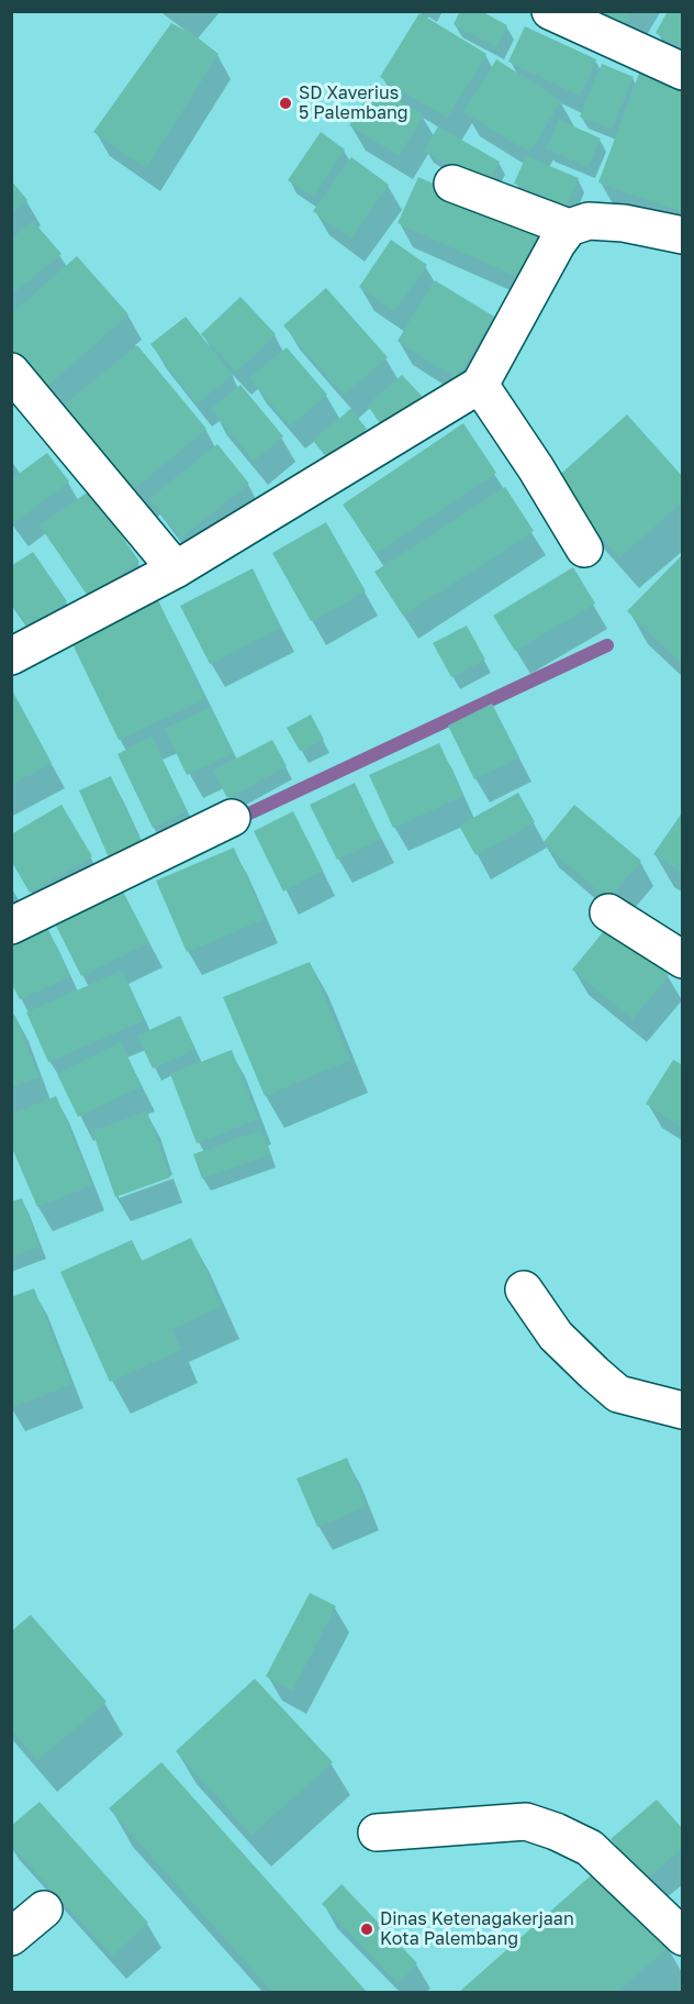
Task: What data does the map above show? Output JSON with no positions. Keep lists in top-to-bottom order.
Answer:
{
  "places": ["SD Xaverius 5 Palembang", "Dinas Ketenagakerjaan Kota Palembang"]
}
